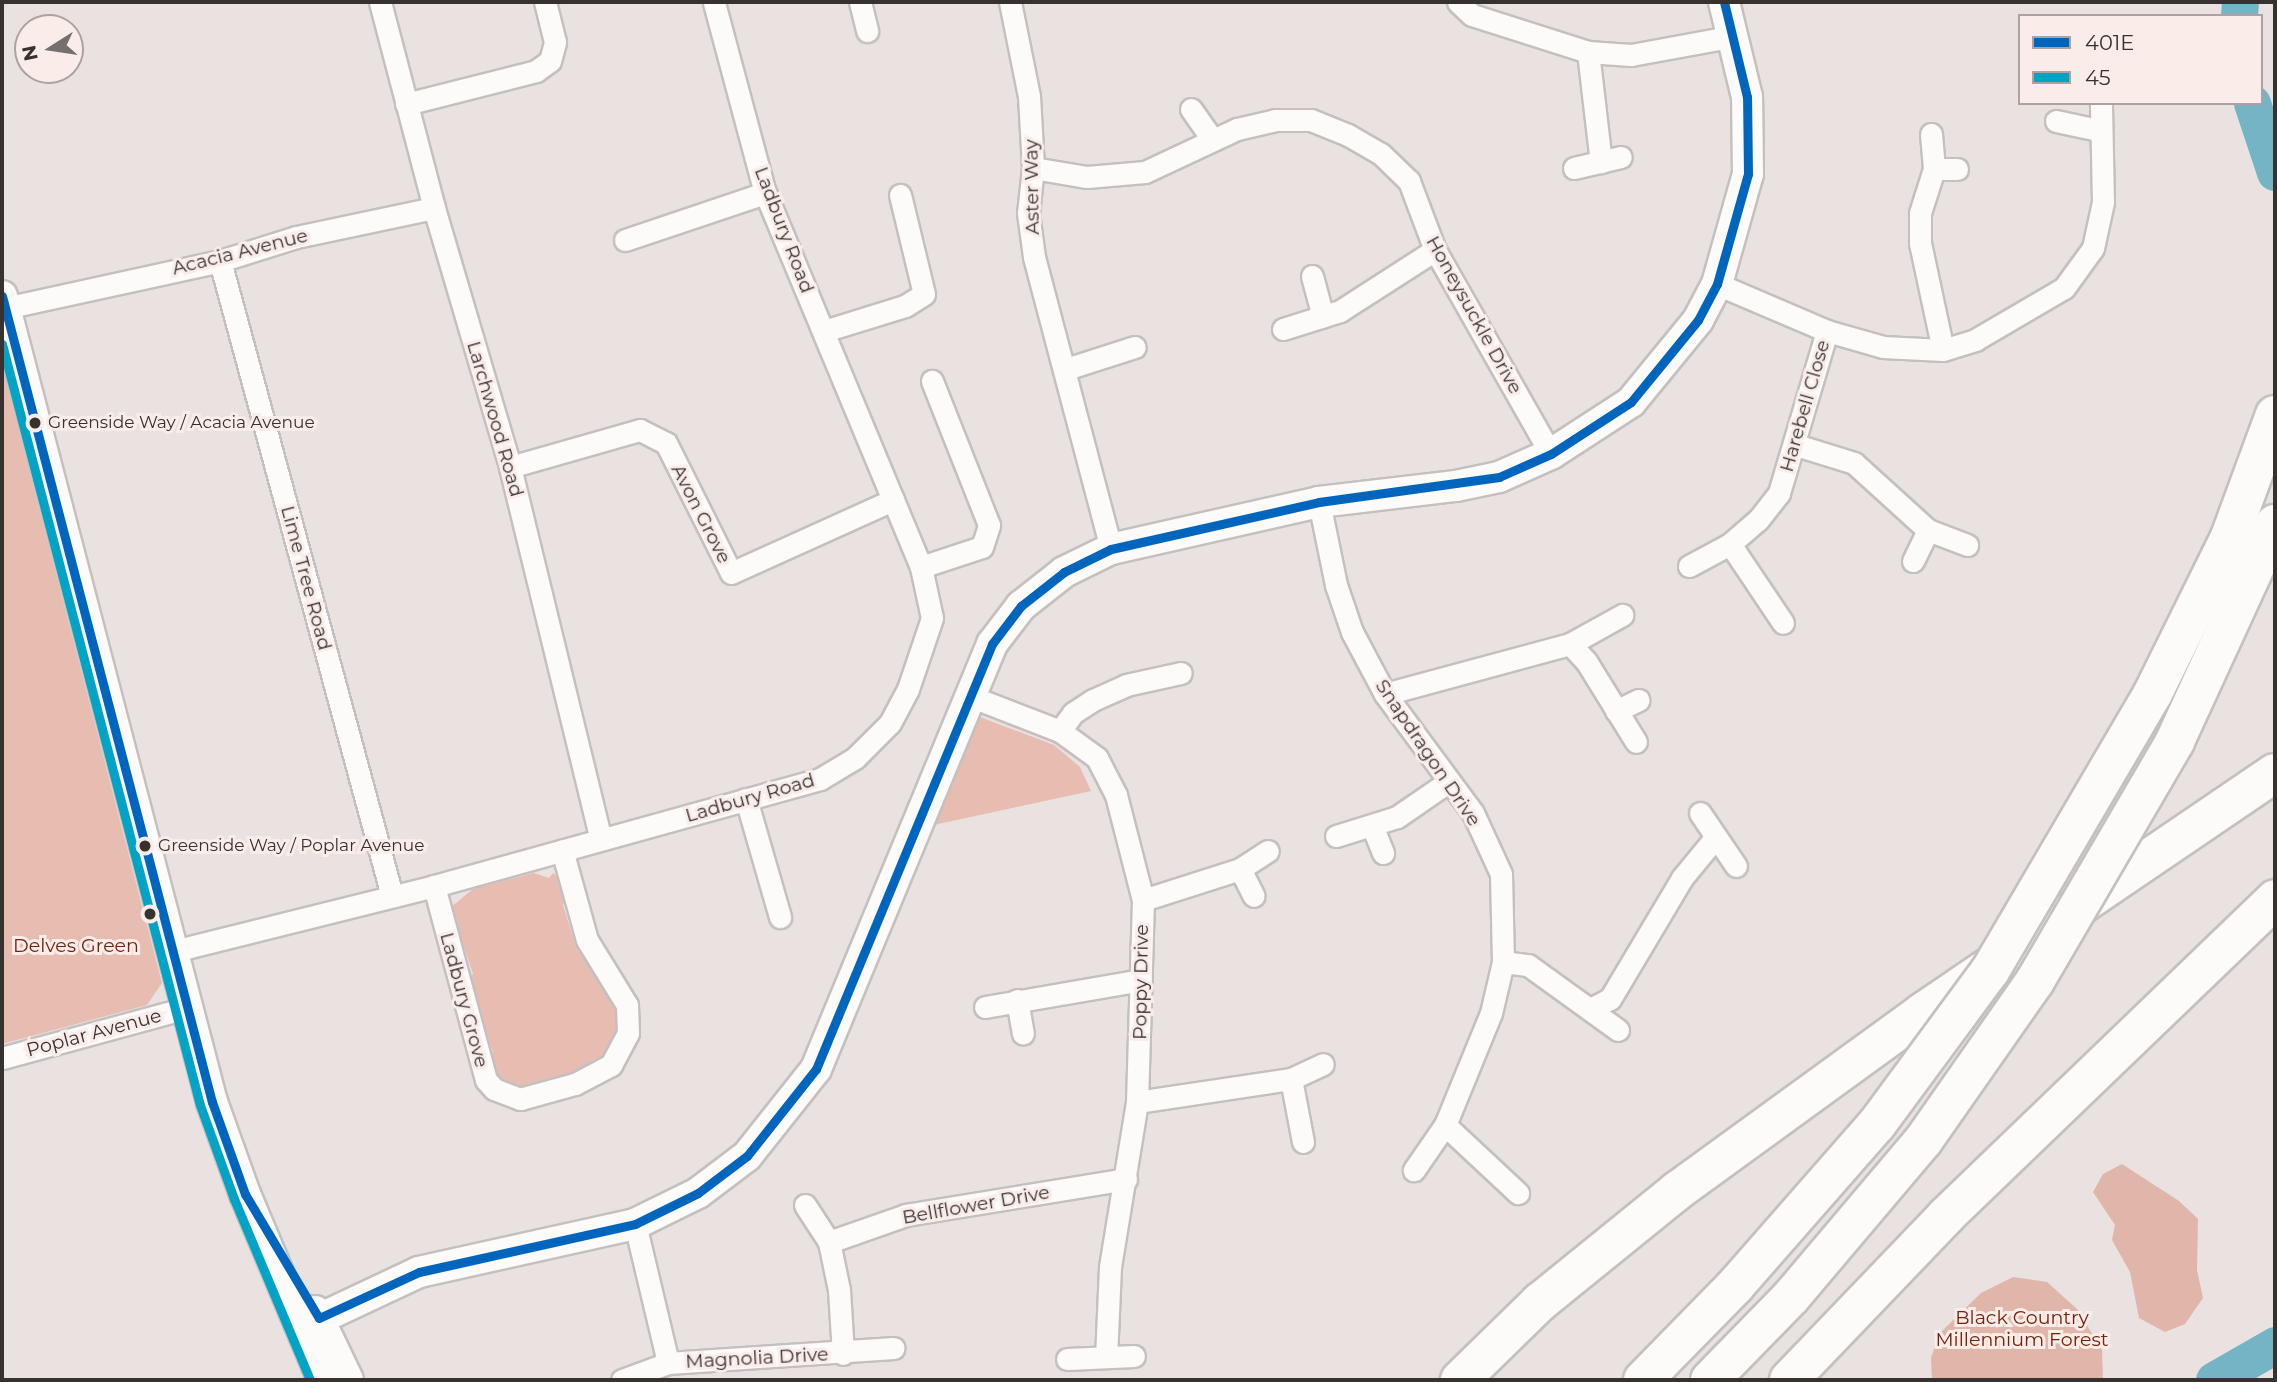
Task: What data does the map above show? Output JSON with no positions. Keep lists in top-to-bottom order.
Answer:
{
  "streets": {
    "street": [
      "Aster Way",
      "Ladbury Road",
      "Acacia Avenue",
      "Honeysuckle Drive",
      "Harebell Close",
      "Larchwood Road",
      "Avon Grove",
      "Lime Tree Road",
      "Snapdragon Drive",
      "Poppy Drive",
      "Ladbury Grove",
      "Poplar Avenue",
      "Bellflower Drive",
      "Magnolia Drive"
    ]
  },
  "crossings": [
    ["Aster Way", "Honeysuckle Drive"],
    ["Ladbury Road", "Larchwood Road"],
    ["Ladbury Road", "Avon Grove"],
    ["Ladbury Road", "Lime Tree Road"],
    ["Ladbury Road", "Ladbury Grove"],
    ["Acacia Avenue", "Larchwood Road"],
    ["Acacia Avenue", "Lime Tree Road"],
    ["Larchwood Road", "Avon Grove"],
    ["Poppy Drive", "Bellflower Drive"]
  ],
  "parks": ["Delves Green", "Black Country Millennium Forest"],
  "places": ["Greenside Way / Acacia Avenue", "Greenside Way / Poplar Avenue"],
  "lines": ["transit line 401E", "transit line 45"],
  "legend": ["401E", "45"],
  "north": "left"
}
